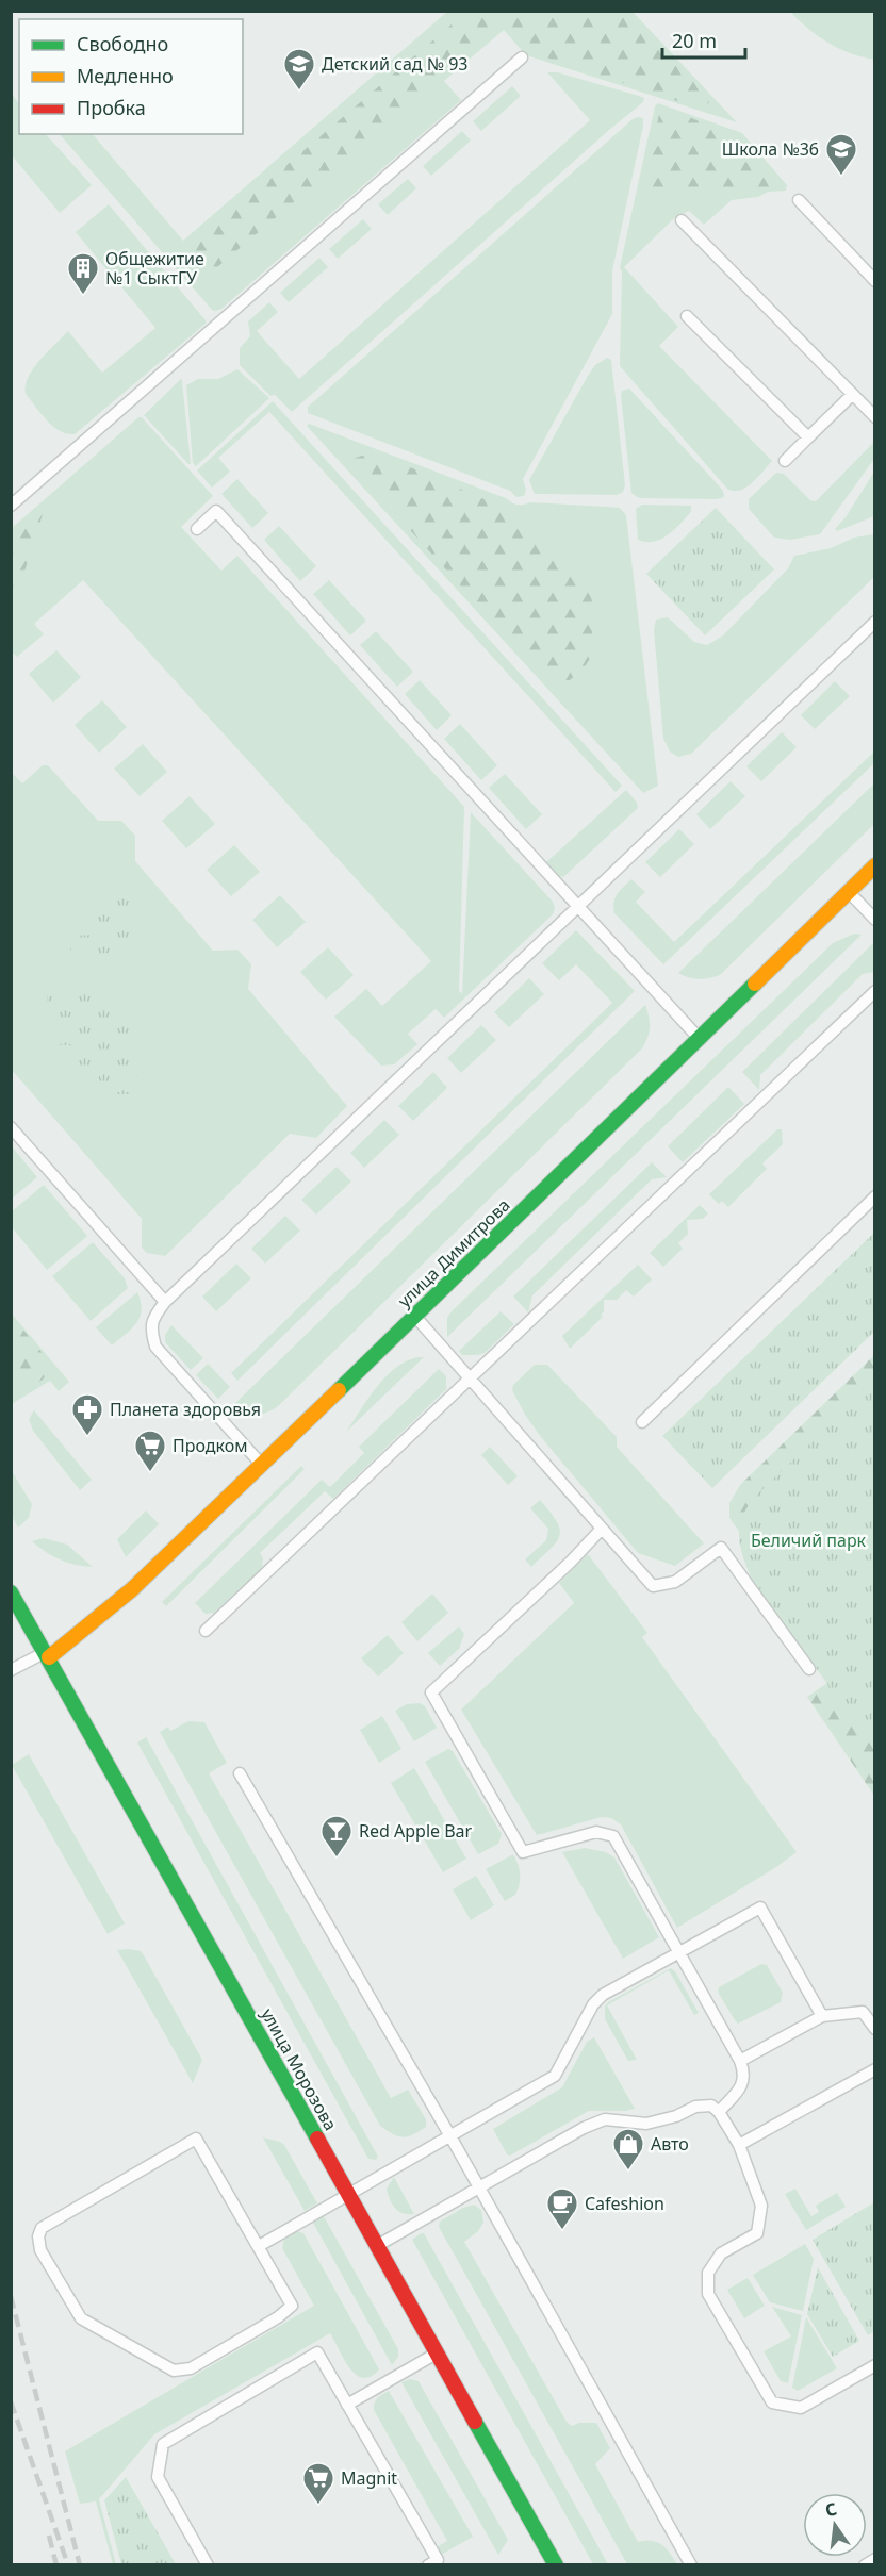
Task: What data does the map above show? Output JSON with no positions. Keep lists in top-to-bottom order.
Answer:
{
  "streets": {
    "street": ["улица Димитрова", "улица Морозова"]
  },
  "crossings": [
    ["улица Димитрова", "улица Морозова"]
  ],
  "parks": ["Беличий парк"],
  "places": {
    "school or university": ["Детский сад № 93", "Школа №36"],
    "building": ["Общежитие №1 СыктГУ"],
    "pharmacy": ["Планета здоровья"],
    "supermarket": ["Продком", "Magnit"],
    "bar": ["Red Apple Bar"],
    "shop": ["Авто"],
    "cafe": ["Cafeshion"]
  },
  "legend": ["Свободно", "Медленно", "Пробка"],
  "scale_bar": "20 m",
  "north": "top"
}
